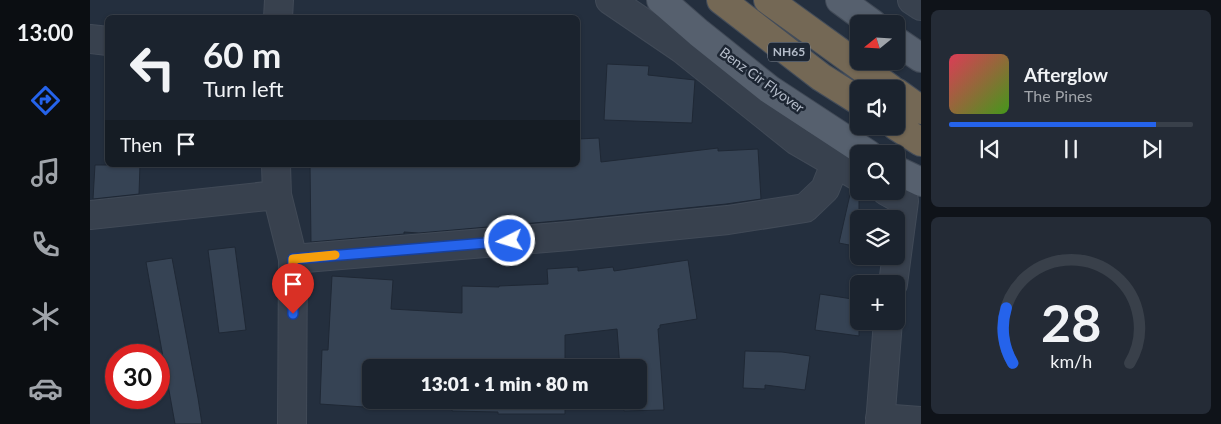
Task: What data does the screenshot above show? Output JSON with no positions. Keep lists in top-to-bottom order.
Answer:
{
  "streets": {
    "highway": ["NH65"],
    "main road": ["Benz Cir Flyover"]
  },
  "north": "left",
  "page": {
    "tabs": "13:00",
    "map_buttons": "+",
    "turn": ["60 m", "Turn left"],
    "song": ["Afterglow", "The Pines"],
    "then": "Then",
    "limit": "30",
    "trip": "13:01 · 1 min · 80 m",
    "gauge": ["28", "km/h"]
  }
}
